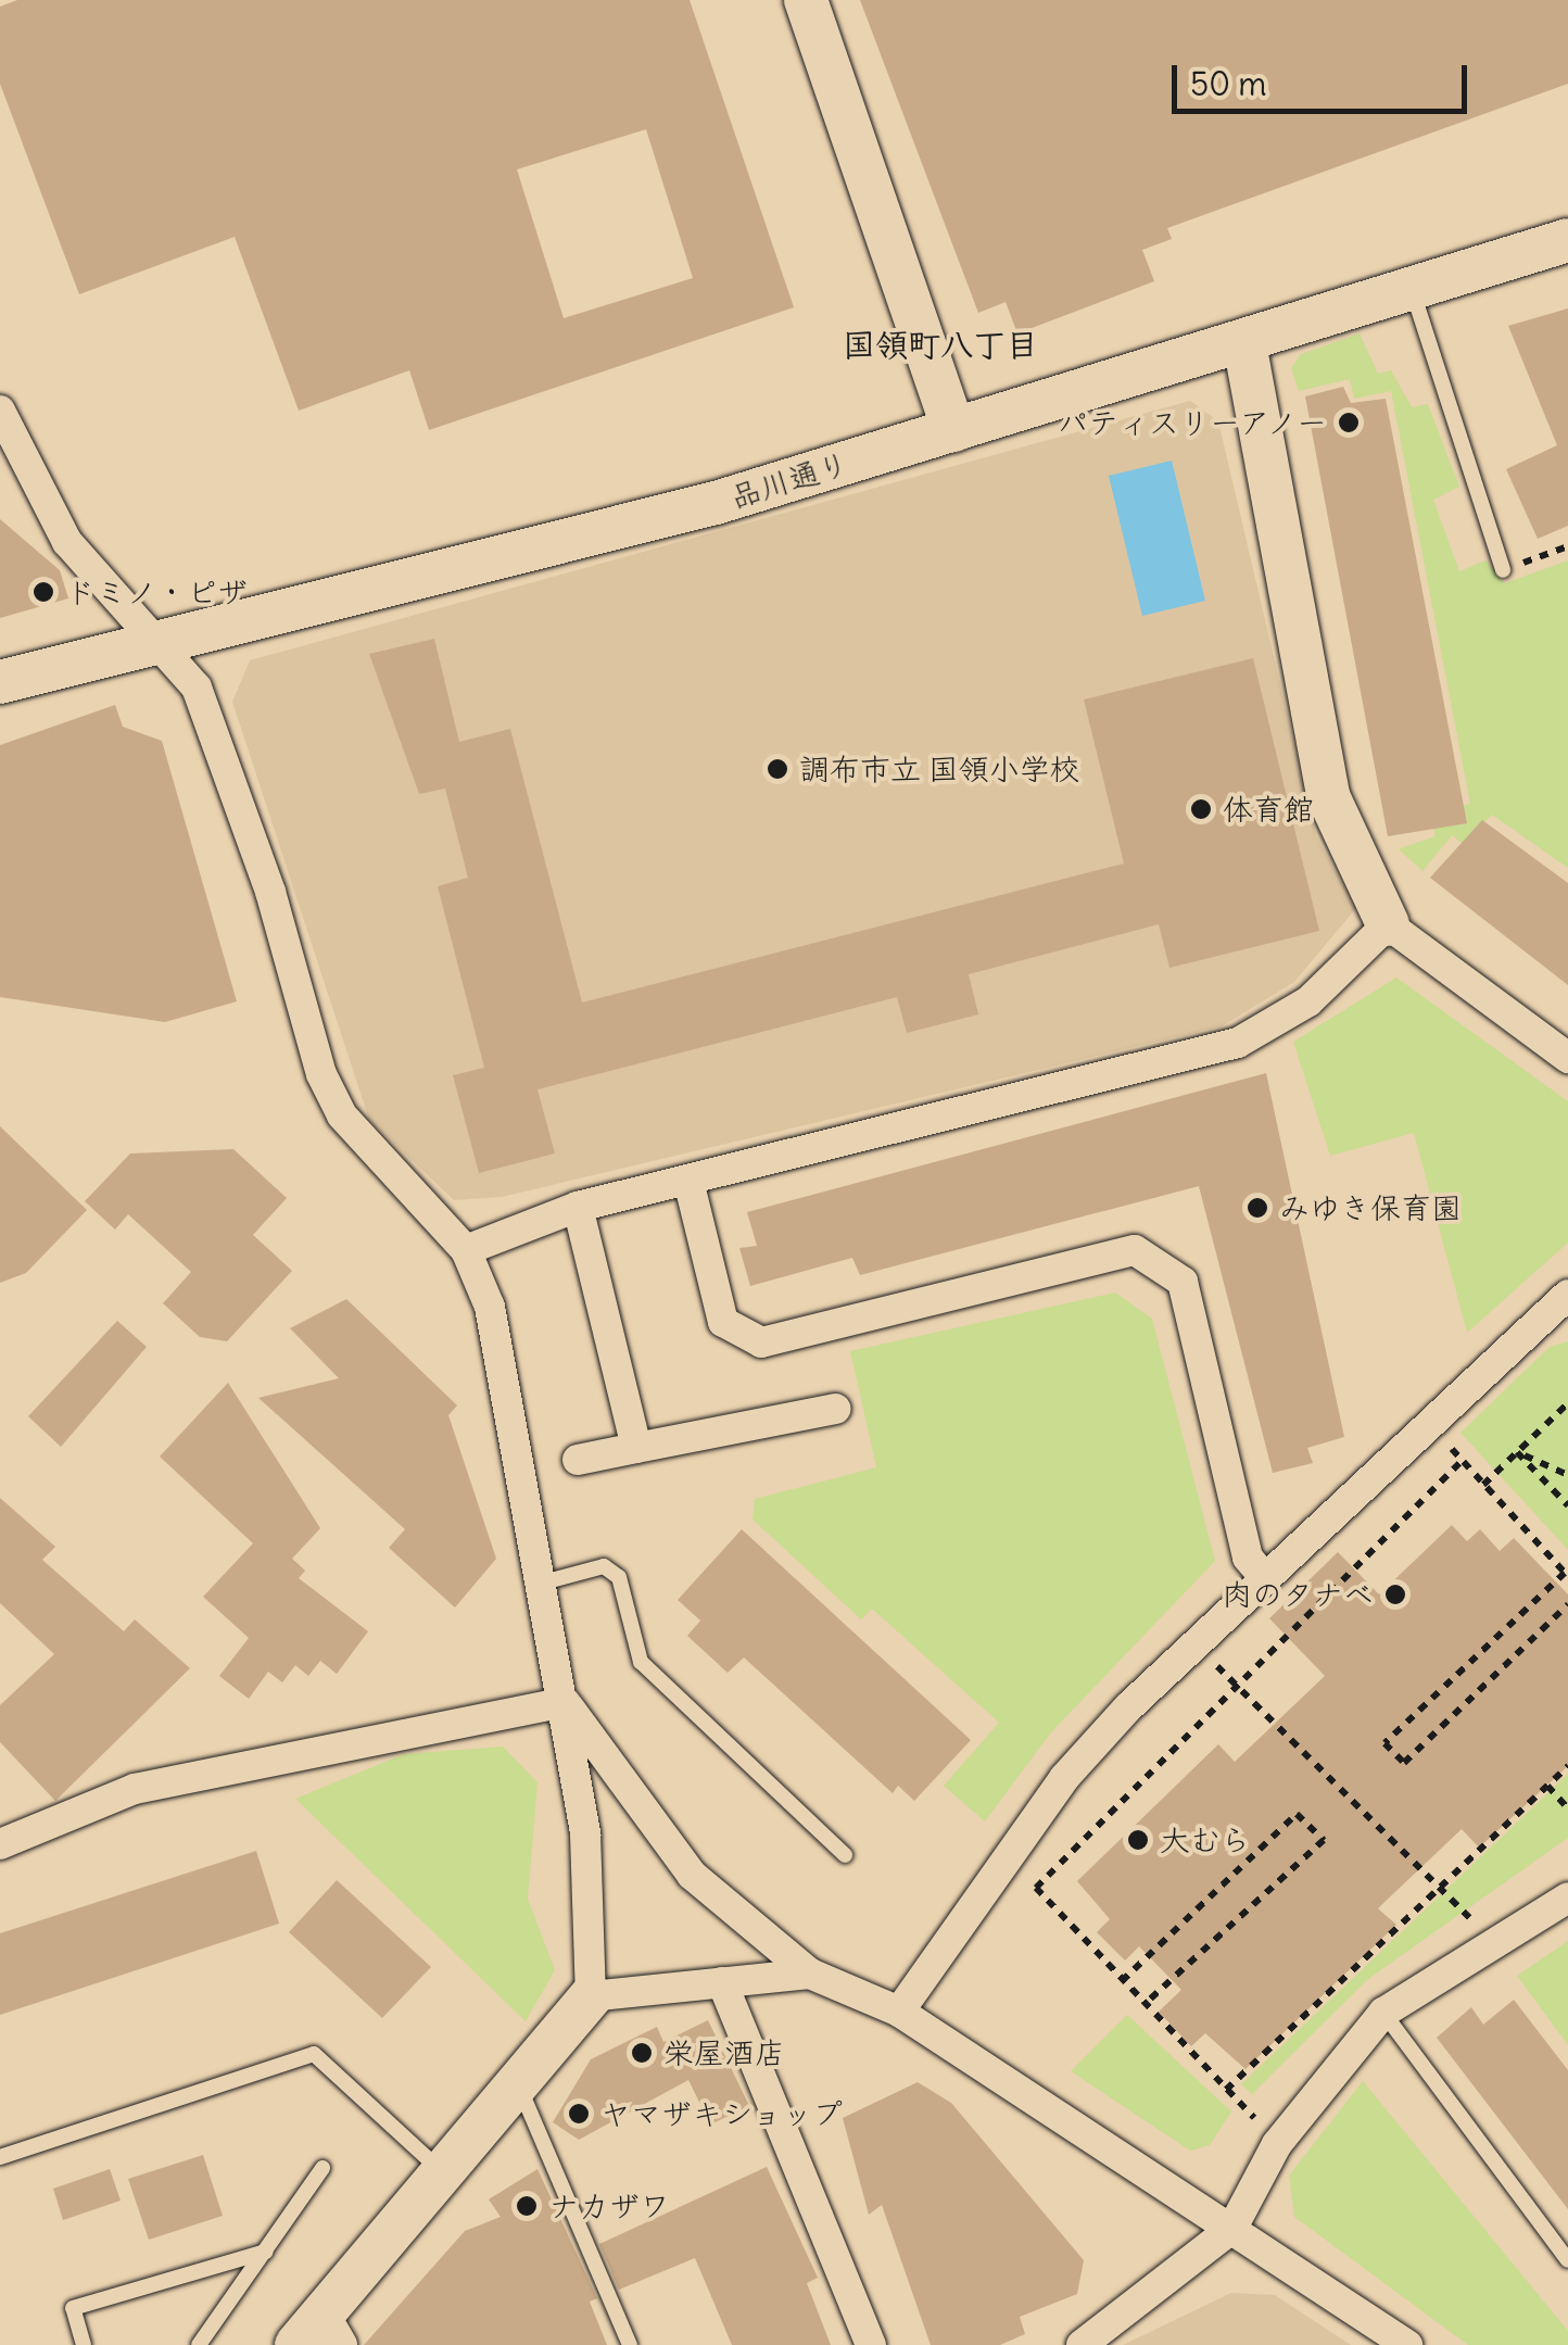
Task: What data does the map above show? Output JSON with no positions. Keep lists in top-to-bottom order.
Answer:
{
  "streets": {
    "street": ["品川通り"]
  },
  "districts": ["国領町八丁目"],
  "places": [
    "パティスリーアノー",
    "ドミノ・ピザ",
    "調布市立 国領小学校",
    "体育館",
    "みゆき保育園",
    "肉のタナベ",
    "大むら",
    "栄屋酒店",
    "ヤマザキショップ",
    "ナカザワ"
  ],
  "scale_bar": "50 m"
}
